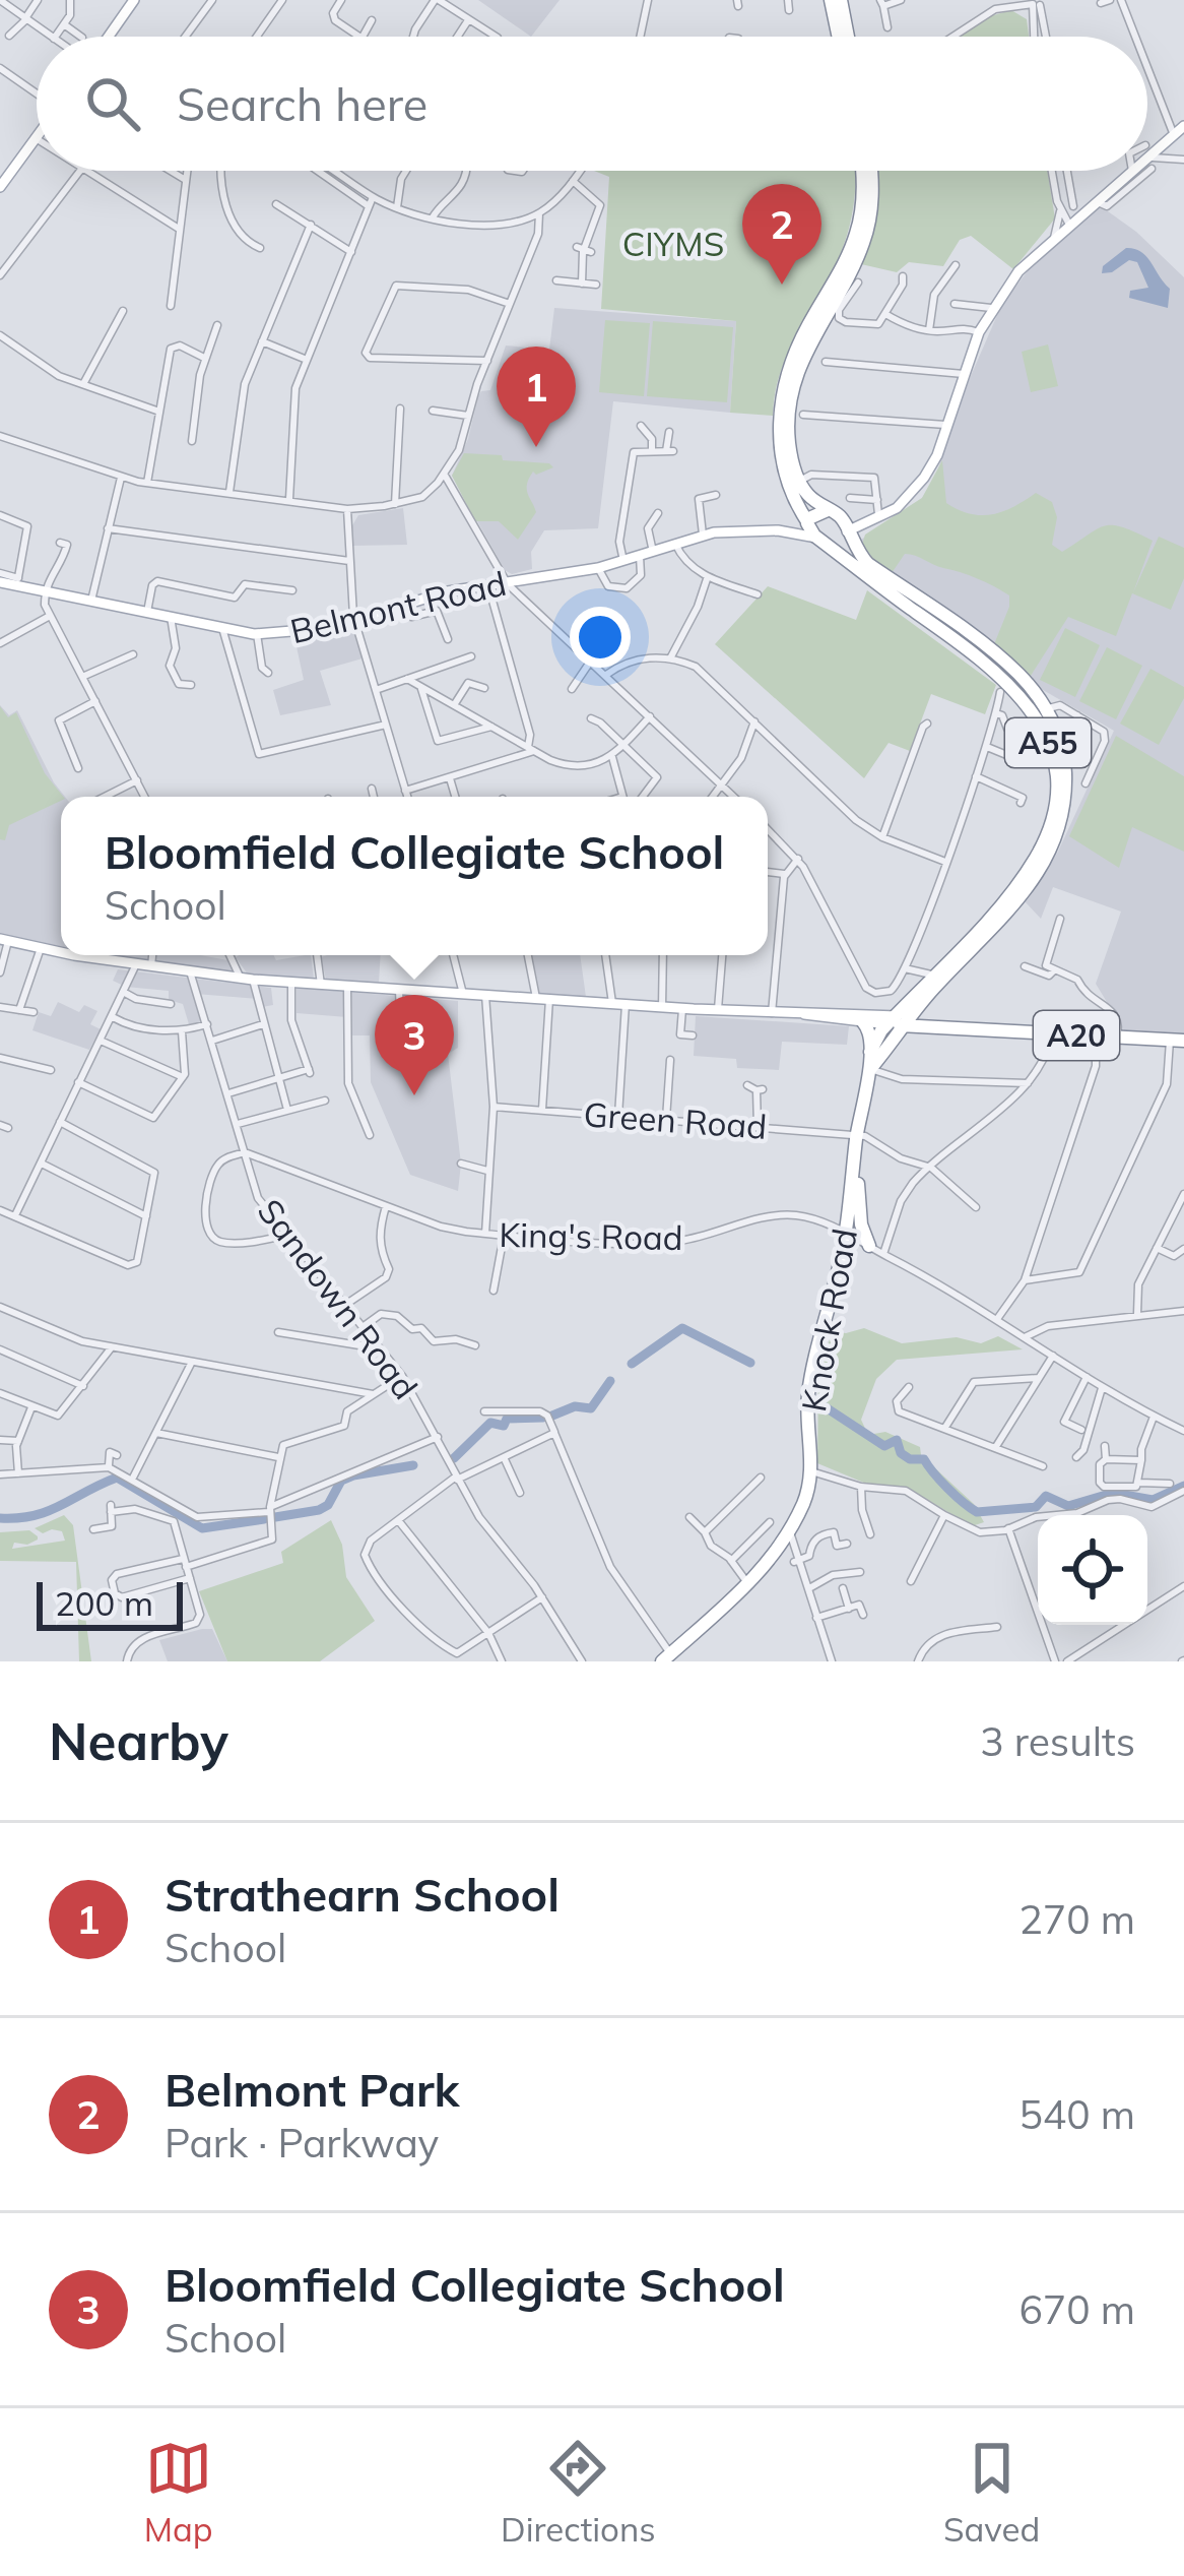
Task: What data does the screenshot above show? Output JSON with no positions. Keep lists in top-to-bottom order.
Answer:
{
  "streets": {
    "highway": ["A55", "A20", "Knock Road"],
    "main road": ["Belmont Road"],
    "street": ["Green Road", "King's Road", "Sandown Road"]
  },
  "crossings": [
    ["Belmont Road", "A55"],
    ["A55", "A20"],
    ["A55", "Knock Road"],
    ["A20", "Sandown Road"],
    ["A20", "Knock Road"],
    ["Green Road", "Knock Road"],
    ["King's Road", "Sandown Road"],
    ["King's Road", "Knock Road"]
  ],
  "parks": ["CIYMS"],
  "scale_bar": "200 m",
  "page": {
    "search": "Search here",
    "pins": ["2", "1", "3"],
    "popup": ["Bloomfield Collegiate School", "School"],
    "scale": "200 m",
    "heading": ["Nearby", "3 results"],
    "list": [
      {
        "mark": "1",
        "name": "Strathearn School",
        "note": "School",
        "value": "270 m"
      },
      {
        "mark": "2",
        "name": "Belmont Park",
        "note": "Park · Parkway",
        "value": "540 m"
      },
      {
        "mark": "3",
        "name": "Bloomfield Collegiate School",
        "note": "School",
        "value": "670 m"
      }
    ],
    "nav": ["Map", "Directions", "Saved"]
  }
}
